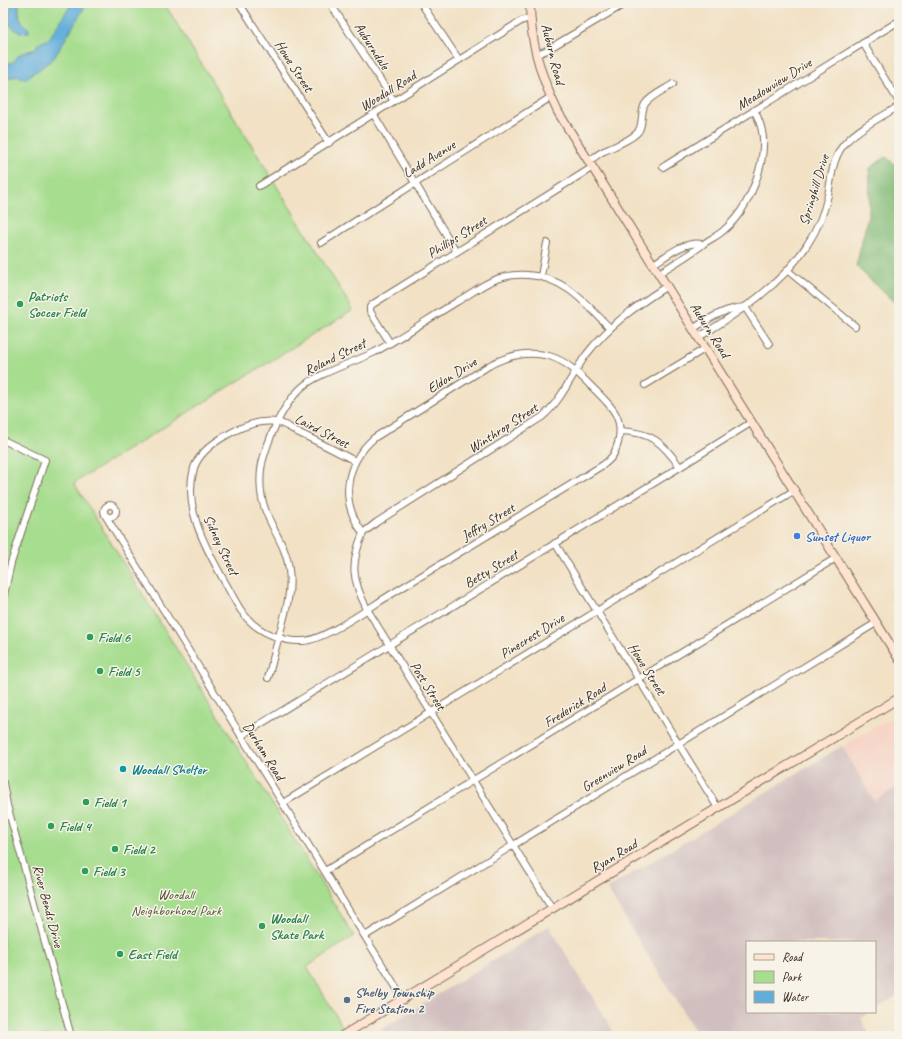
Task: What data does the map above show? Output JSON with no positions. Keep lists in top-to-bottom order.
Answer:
{
  "streets": {
    "main road": ["Auburn Road", "Ryan Road"],
    "street": [
      "Auburndale",
      "Howe Street",
      "Meadowview Drive",
      "Woodall Road",
      "Ladd Avenue",
      "Springhill Drive",
      "Phillips Street",
      "Roland Street",
      "Eldon Drive",
      "Winthrop Street",
      "Laird Street",
      "Jeffry Street",
      "Sidney Street",
      "Betty Street",
      "Pinecrest Drive",
      "Post Street",
      "Frederick Road",
      "Durham Road",
      "Greenview Road",
      "River Bends Drive"
    ]
  },
  "crossings": [
    ["Auburndale", "Woodall Road"],
    ["Auburn Road", "Woodall Road"],
    ["Auburn Road", "Ladd Avenue"],
    ["Auburn Road", "Springhill Drive"],
    ["Auburn Road", "Phillips Street"],
    ["Auburn Road", "Winthrop Street"],
    ["Auburn Road", "Betty Street"],
    ["Auburn Road", "Pinecrest Drive"],
    ["Auburn Road", "Frederick Road"],
    ["Auburn Road", "Greenview Road"],
    ["Howe Street", "Woodall Road"],
    ["Howe Street", "Betty Street"],
    ["Howe Street", "Pinecrest Drive"],
    ["Howe Street", "Frederick Road"],
    ["Howe Street", "Greenview Road"],
    ["Howe Street", "Ryan Road"],
    ["Phillips Street", "Roland Street"],
    ["Roland Street", "Winthrop Street"],
    ["Roland Street", "Laird Street"],
    ["Roland Street", "Jeffry Street"],
    ["Roland Street", "Sidney Street"],
    ["Eldon Drive", "Winthrop Street"],
    ["Eldon Drive", "Laird Street"],
    ["Eldon Drive", "Jeffry Street"],
    ["Winthrop Street", "Jeffry Street"],
    ["Winthrop Street", "Post Street"],
    ["Laird Street", "Sidney Street"],
    ["Jeffry Street", "Sidney Street"],
    ["Jeffry Street", "Post Street"],
    ["Betty Street", "Post Street"],
    ["Betty Street", "Durham Road"],
    ["Pinecrest Drive", "Post Street"],
    ["Pinecrest Drive", "Durham Road"],
    ["Post Street", "Frederick Road"],
    ["Post Street", "Greenview Road"],
    ["Post Street", "Ryan Road"],
    ["Frederick Road", "Durham Road"],
    ["Durham Road", "Greenview Road"],
    ["Durham Road", "Ryan Road"]
  ],
  "parks": ["Woodall Neighborhood Park"],
  "places": [
    "Patriots Soccer Field",
    "Sunset Liquor",
    "Field 6",
    "Field 5",
    "Woodall Shelter",
    "Field 1",
    "Field 4",
    "Field 2",
    "Field 3",
    "Woodall Skate Park",
    "East Field",
    "Shelby Township Fire Station 2"
  ],
  "legend": ["Road", "Park", "Water"]
}
